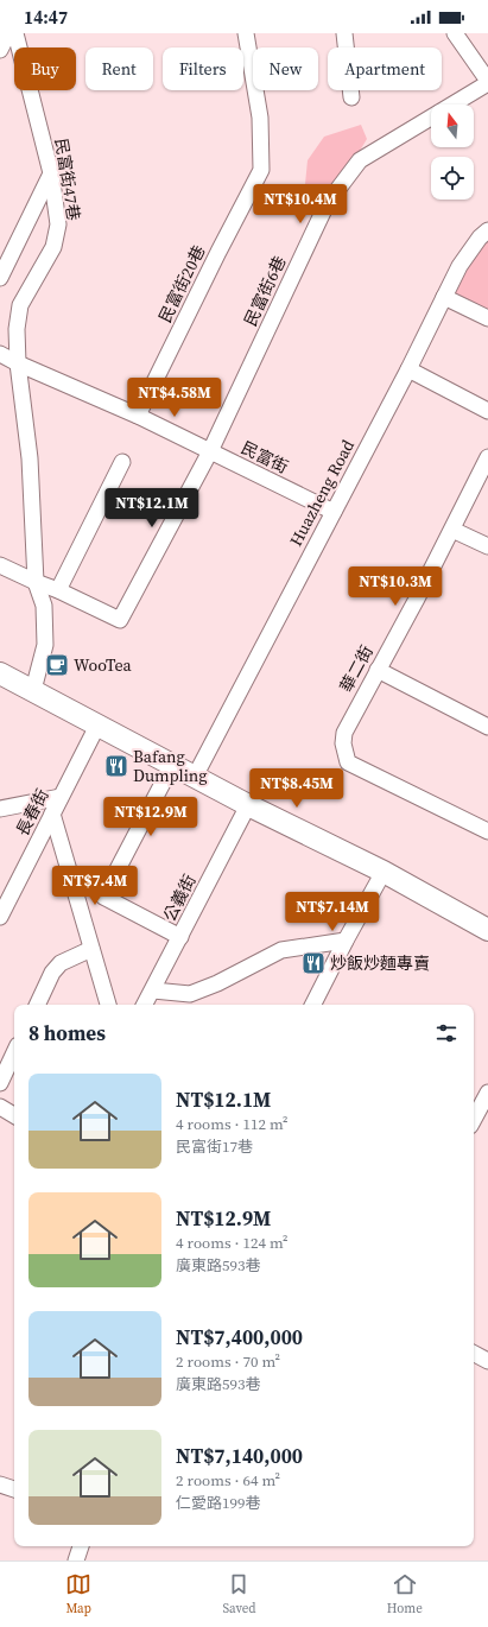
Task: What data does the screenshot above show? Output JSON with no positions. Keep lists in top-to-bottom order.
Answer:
{
  "streets": {
    "street": [
      "民富街47巷",
      "民富街20巷",
      "民富街6巷",
      "民富街",
      "Huazheng Road",
      "華二街",
      "長春街",
      "公義街"
    ]
  },
  "crossings": [
    ["民富街47巷", "民富街"],
    ["民富街20巷", "民富街"],
    ["民富街6巷", "民富街"],
    ["民富街", "Huazheng Road"]
  ],
  "places": {
    "cafe": ["WooTea"],
    "restaurant": ["Bafang Dumpling", "炒飯炒麵專賣"]
  },
  "north": "top",
  "page": {
    "status": "14:47",
    "chip": [
      "Buy",
      "Rent",
      "Filters",
      "New",
      "Apartment"
    ],
    "price": [
      "NT$10.4M",
      "NT$4.58M",
      "NT$12.1M",
      "NT$10.3M",
      "NT$8.45M",
      "NT$12.9M",
      "NT$7.4M",
      "NT$7.14M"
    ],
    "heading": "8 homes",
    "list": [
      {
        "name": "NT$12.1M",
        "note": "4 rooms · 112 m² · 民富街17巷"
      },
      {
        "name": "NT$12.9M",
        "note": "4 rooms · 124 m² · 廣東路593巷"
      },
      {
        "name": "NT$7,400,000",
        "note": "2 rooms · 70 m² · 廣東路593巷"
      },
      {
        "name": "NT$7,140,000",
        "note": "2 rooms · 64 m² · 仁愛路199巷"
      }
    ],
    "tabs": ["Map", "Saved", "Home"]
  }
}
